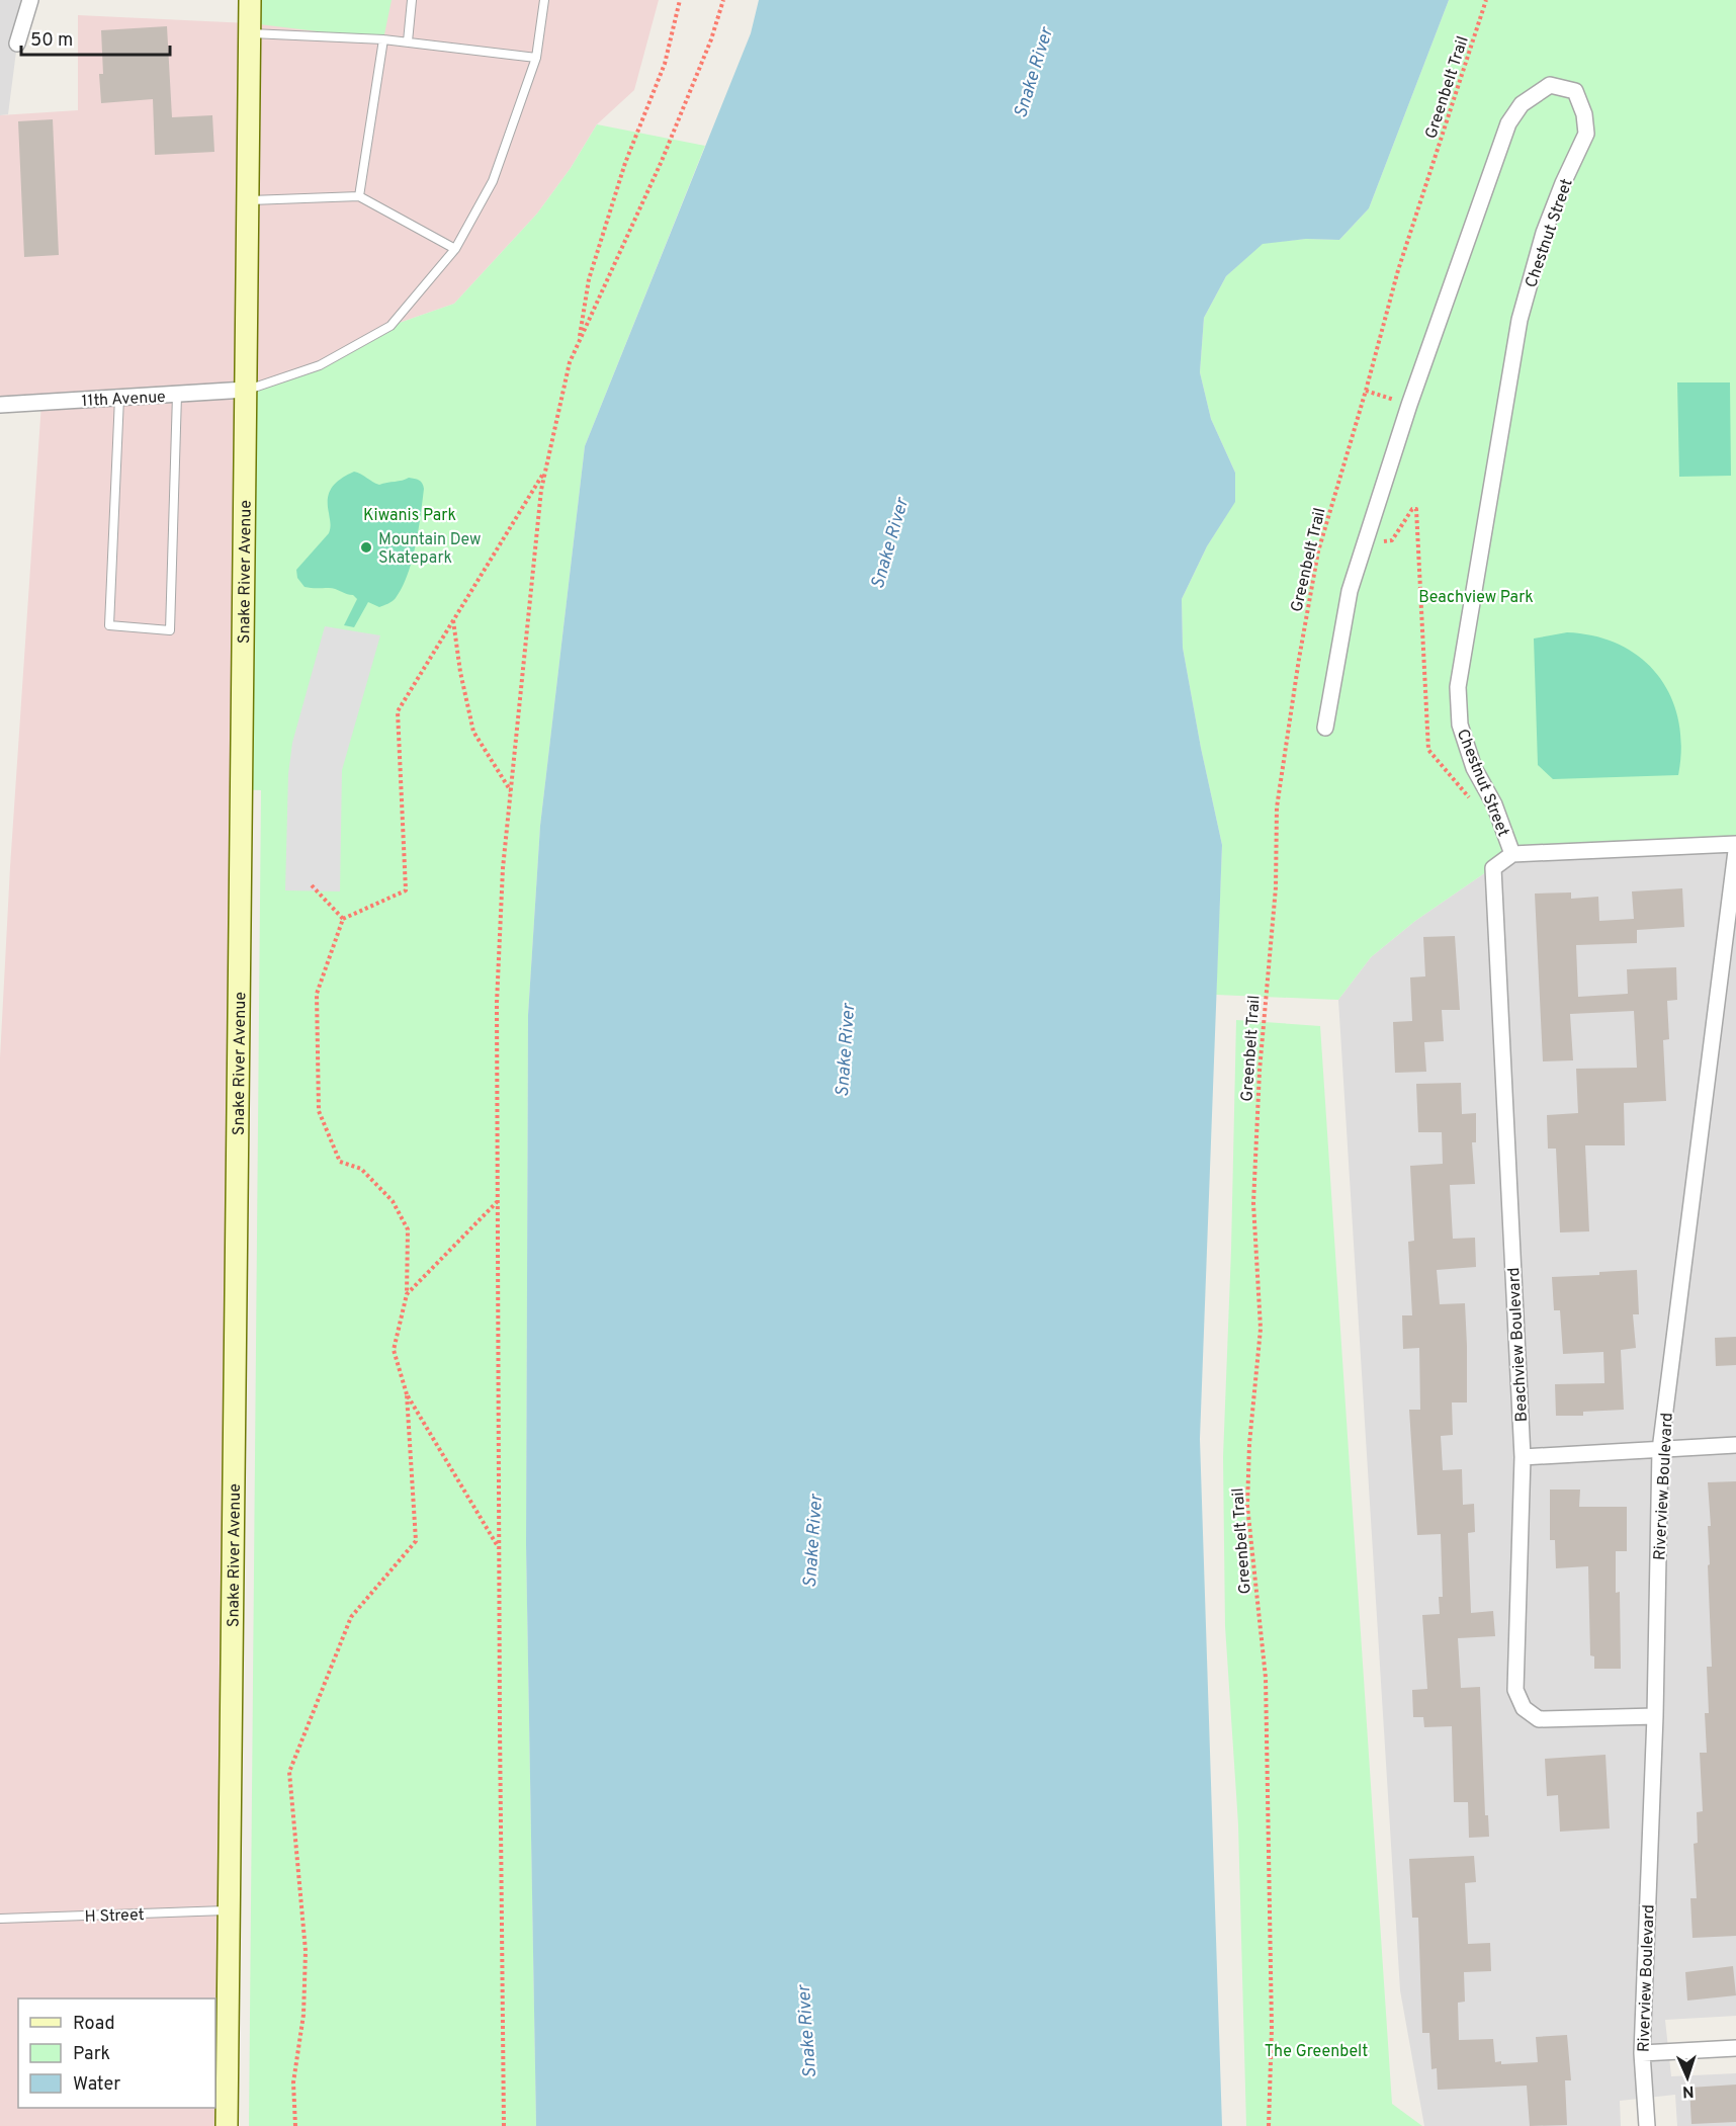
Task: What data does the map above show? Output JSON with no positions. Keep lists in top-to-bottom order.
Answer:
{
  "streets": {
    "main road": ["Snake River Avenue"],
    "street": [
      "Chestnut Street",
      "11th Avenue",
      "Beachview Boulevard",
      "Riverview Boulevard"
    ],
    "lane": ["H Street"],
    "path": ["Greenbelt Trail"]
  },
  "crossings": [
    ["Chestnut Street", "Beachview Boulevard"],
    ["11th Avenue", "Snake River Avenue"],
    ["Snake River Avenue", "H Street"],
    ["Beachview Boulevard", "Riverview Boulevard"]
  ],
  "water": ["Snake River"],
  "parks": ["Kiwanis Park", "Beachview Park", "The Greenbelt"],
  "places": ["Mountain Dew Skatepark"],
  "legend": ["Road", "Park", "Water"],
  "scale_bar": "50 m",
  "north": "bottom"
}
